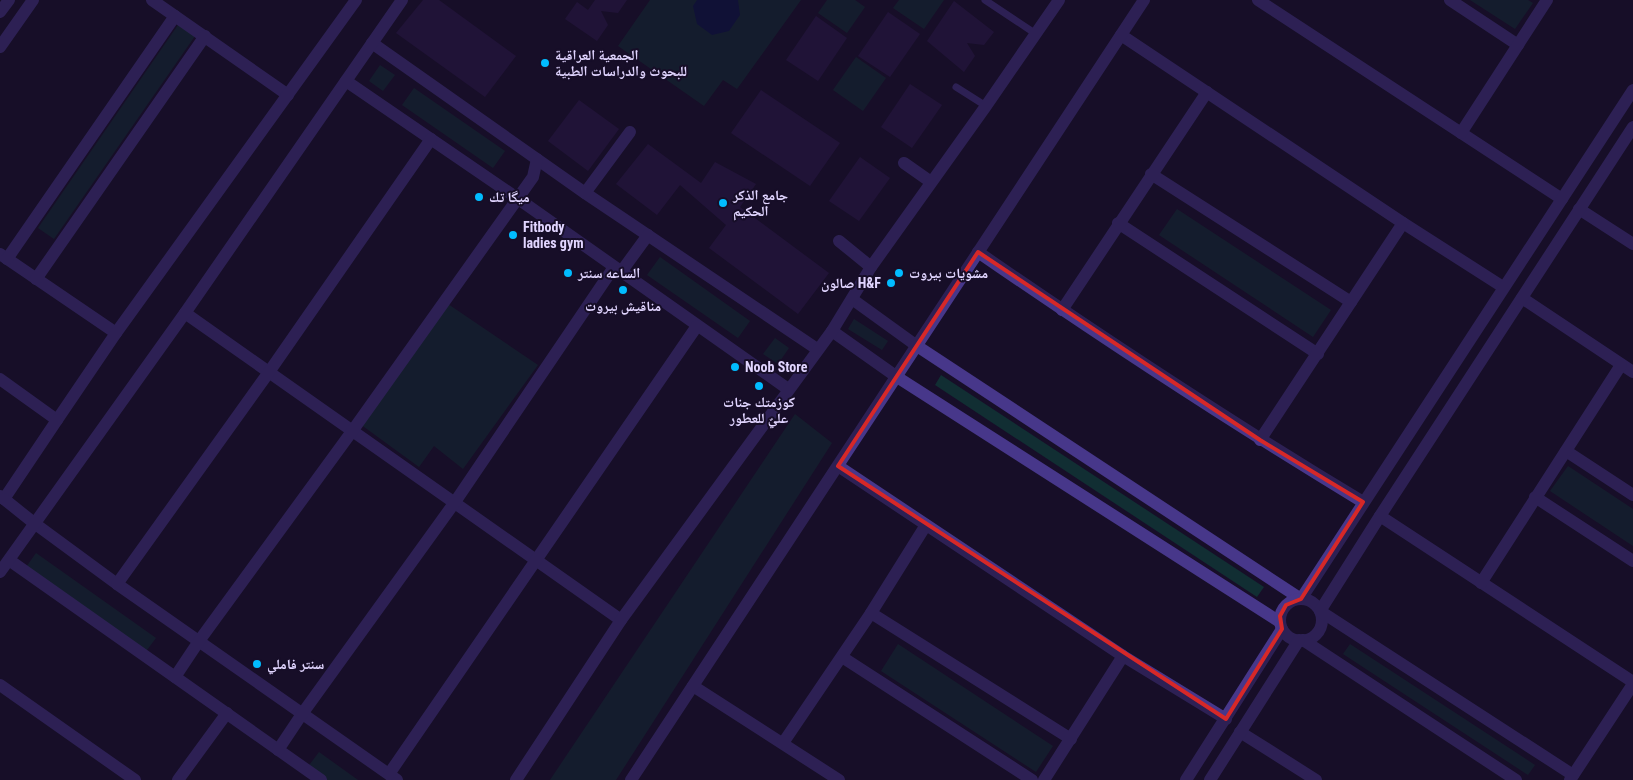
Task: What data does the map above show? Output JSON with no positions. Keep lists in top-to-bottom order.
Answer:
{
  "places": [
    "الجمعية العراقية للبحوث والدراسات الطبية",
    "ميگا تك",
    "جامع الذكر الحكيم",
    "Fitbody ladies gym",
    "الساعه سنتر",
    "مشويات بيروت",
    "صالون H&F",
    "مناقيش بيروت",
    "Noob Store",
    "كوزمتك جنات عليٌ للعطور",
    "سنتر فاملي"
  ]
}
